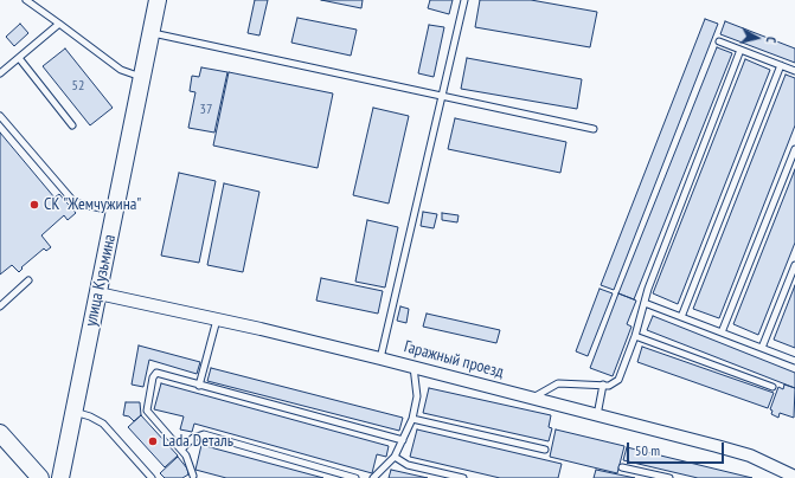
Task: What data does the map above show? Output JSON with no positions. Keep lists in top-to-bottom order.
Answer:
{
  "streets": {
    "street": ["улица Кузьмина", "Гаражный проезд"]
  },
  "crossings": [
    ["улица Кузьмина", "Гаражный проезд"]
  ],
  "places": ["СК \"Жемчужина\"", "Lada Dеталь"],
  "house_numbers": ["52", "37"],
  "scale_bar": "50 m",
  "north": "right"
}
